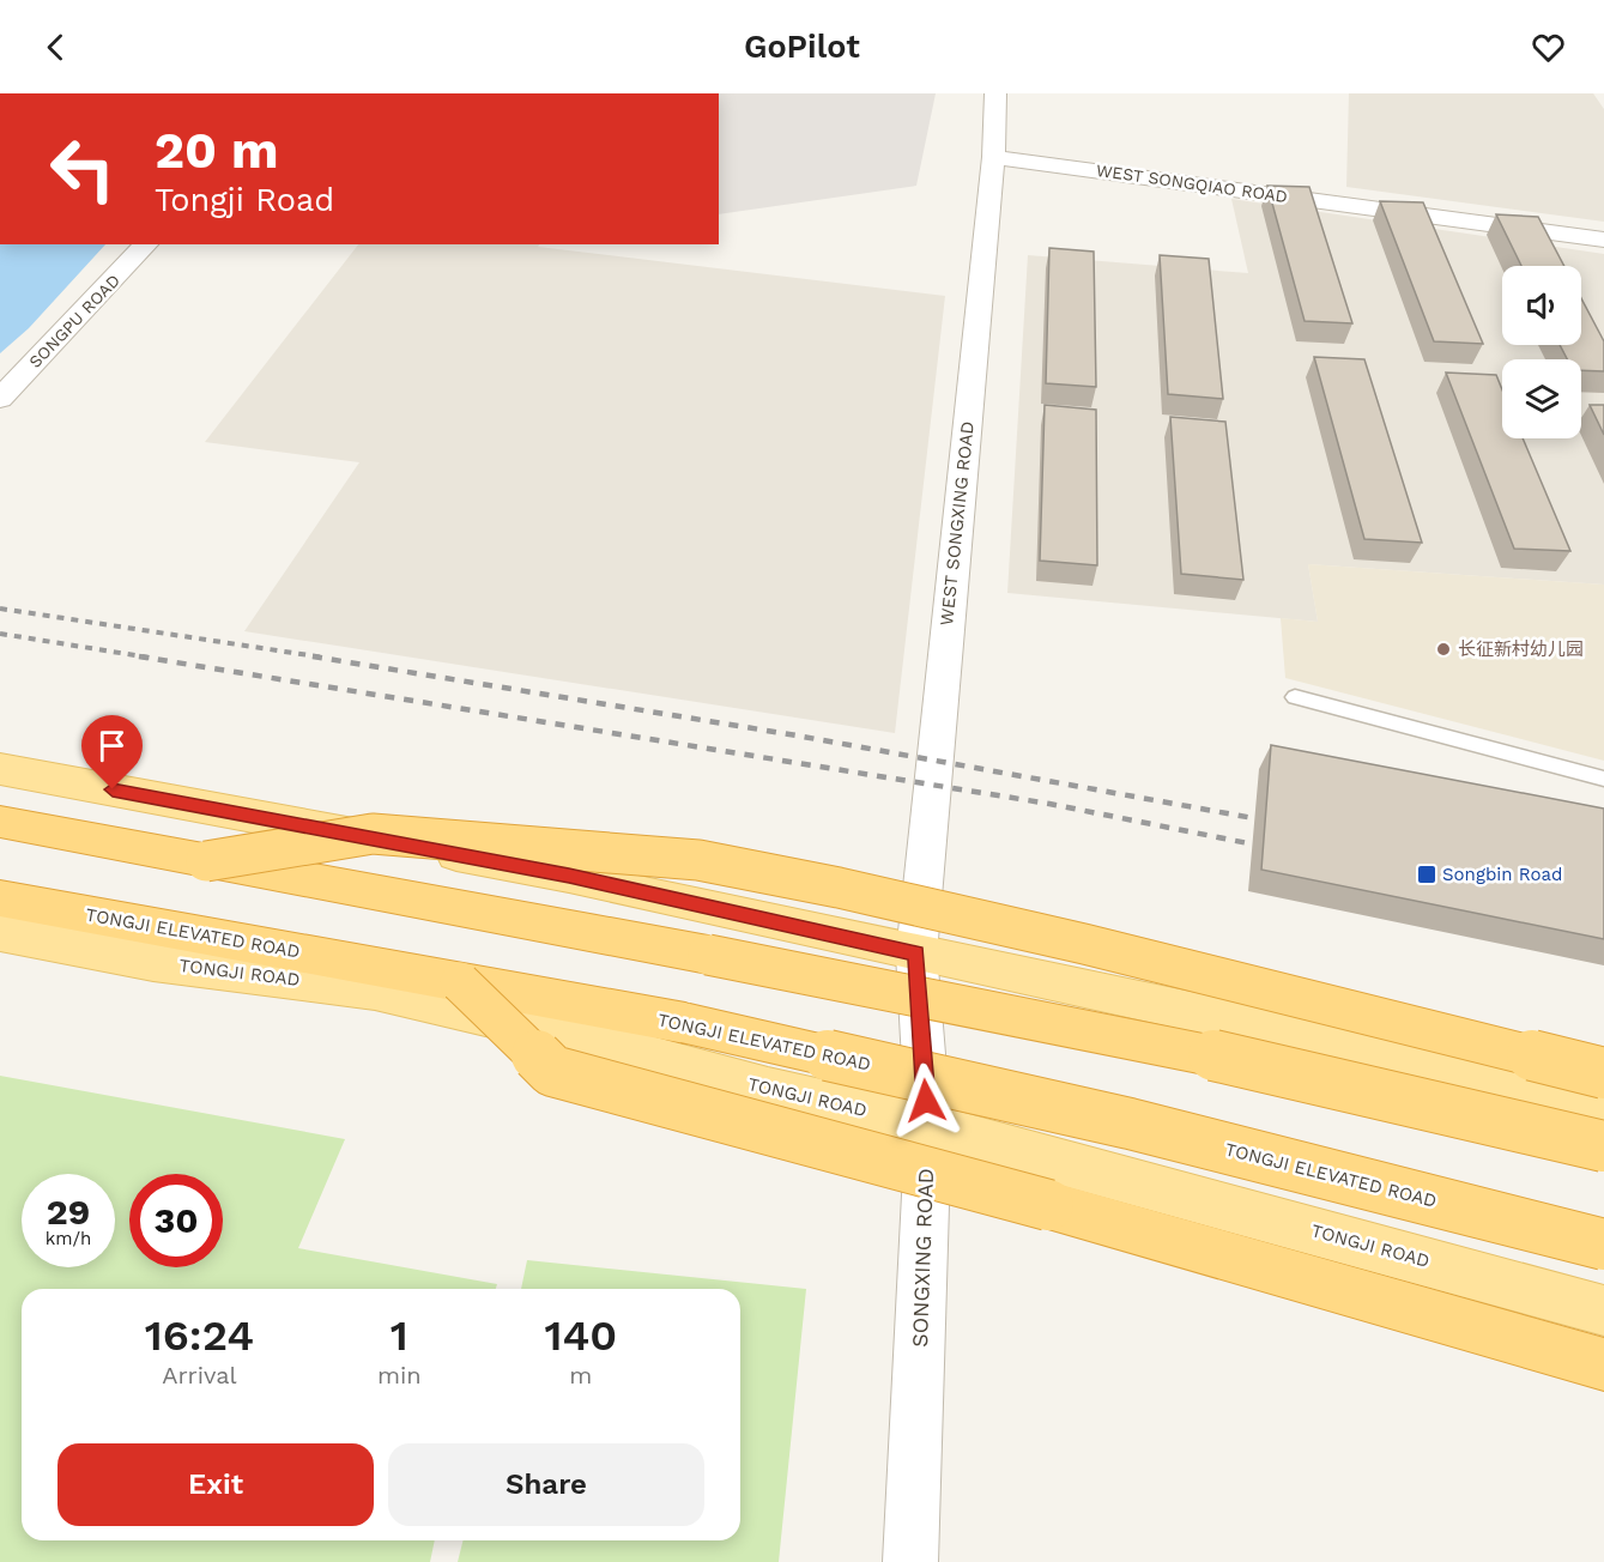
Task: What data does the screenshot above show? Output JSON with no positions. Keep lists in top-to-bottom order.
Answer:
{
  "streets": {
    "highway": ["TONGJI ELEVATED ROAD"],
    "main road": ["TONGJI ROAD"],
    "street": [
      "WEST SONGQIAO ROAD",
      "SONGPU ROAD",
      "WEST SONGXING ROAD",
      "SONGXING ROAD"
    ]
  },
  "crossings": [
    ["WEST SONGQIAO ROAD", "WEST SONGXING ROAD"],
    ["WEST SONGXING ROAD", "SONGXING ROAD"],
    ["TONGJI ROAD", "SONGXING ROAD"]
  ],
  "places": {
    "other": ["长征新村幼儿园"],
    "transit": ["Songbin Road"]
  },
  "page": {
    "header": "GoPilot",
    "turn": ["20 m", "Tongji Road"],
    "speed": "29 km/h",
    "limit": "30",
    "eta": [
      "16:24",
      "Arrival",
      "1",
      "min",
      "140",
      "m"
    ],
    "buttons": ["Exit", "Share"]
  }
}
